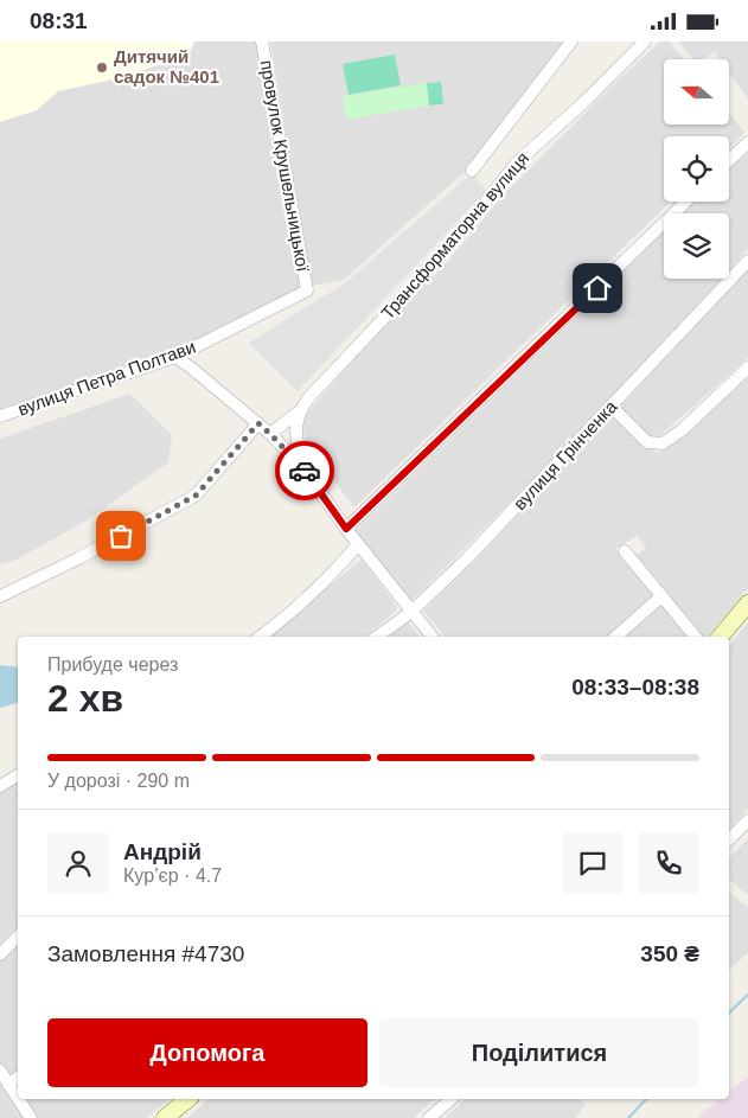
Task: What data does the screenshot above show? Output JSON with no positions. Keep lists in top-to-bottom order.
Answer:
{
  "streets": {
    "street": [
      "провулок Крушельницької",
      "Трансформаторна вулиця",
      "вулиця Петра Полтави",
      "вулиця Грінченка"
    ]
  },
  "crossings": [
    ["провулок Крушельницької", "вулиця Петра Полтави"]
  ],
  "places": ["Дитячий садок №401"],
  "north": "left",
  "page": {
    "status": "08:31",
    "heading": ["2 хв", "Прибуде через", "08:33–08:38"],
    "panel": [
      "Андрій",
      "Кур’єр · 4.7",
      "Замовлення #4730",
      "350 ₴"
    ],
    "bar": "У дорозі · 290 m",
    "buttons": ["Допомога", "Поділитися"]
  }
}
